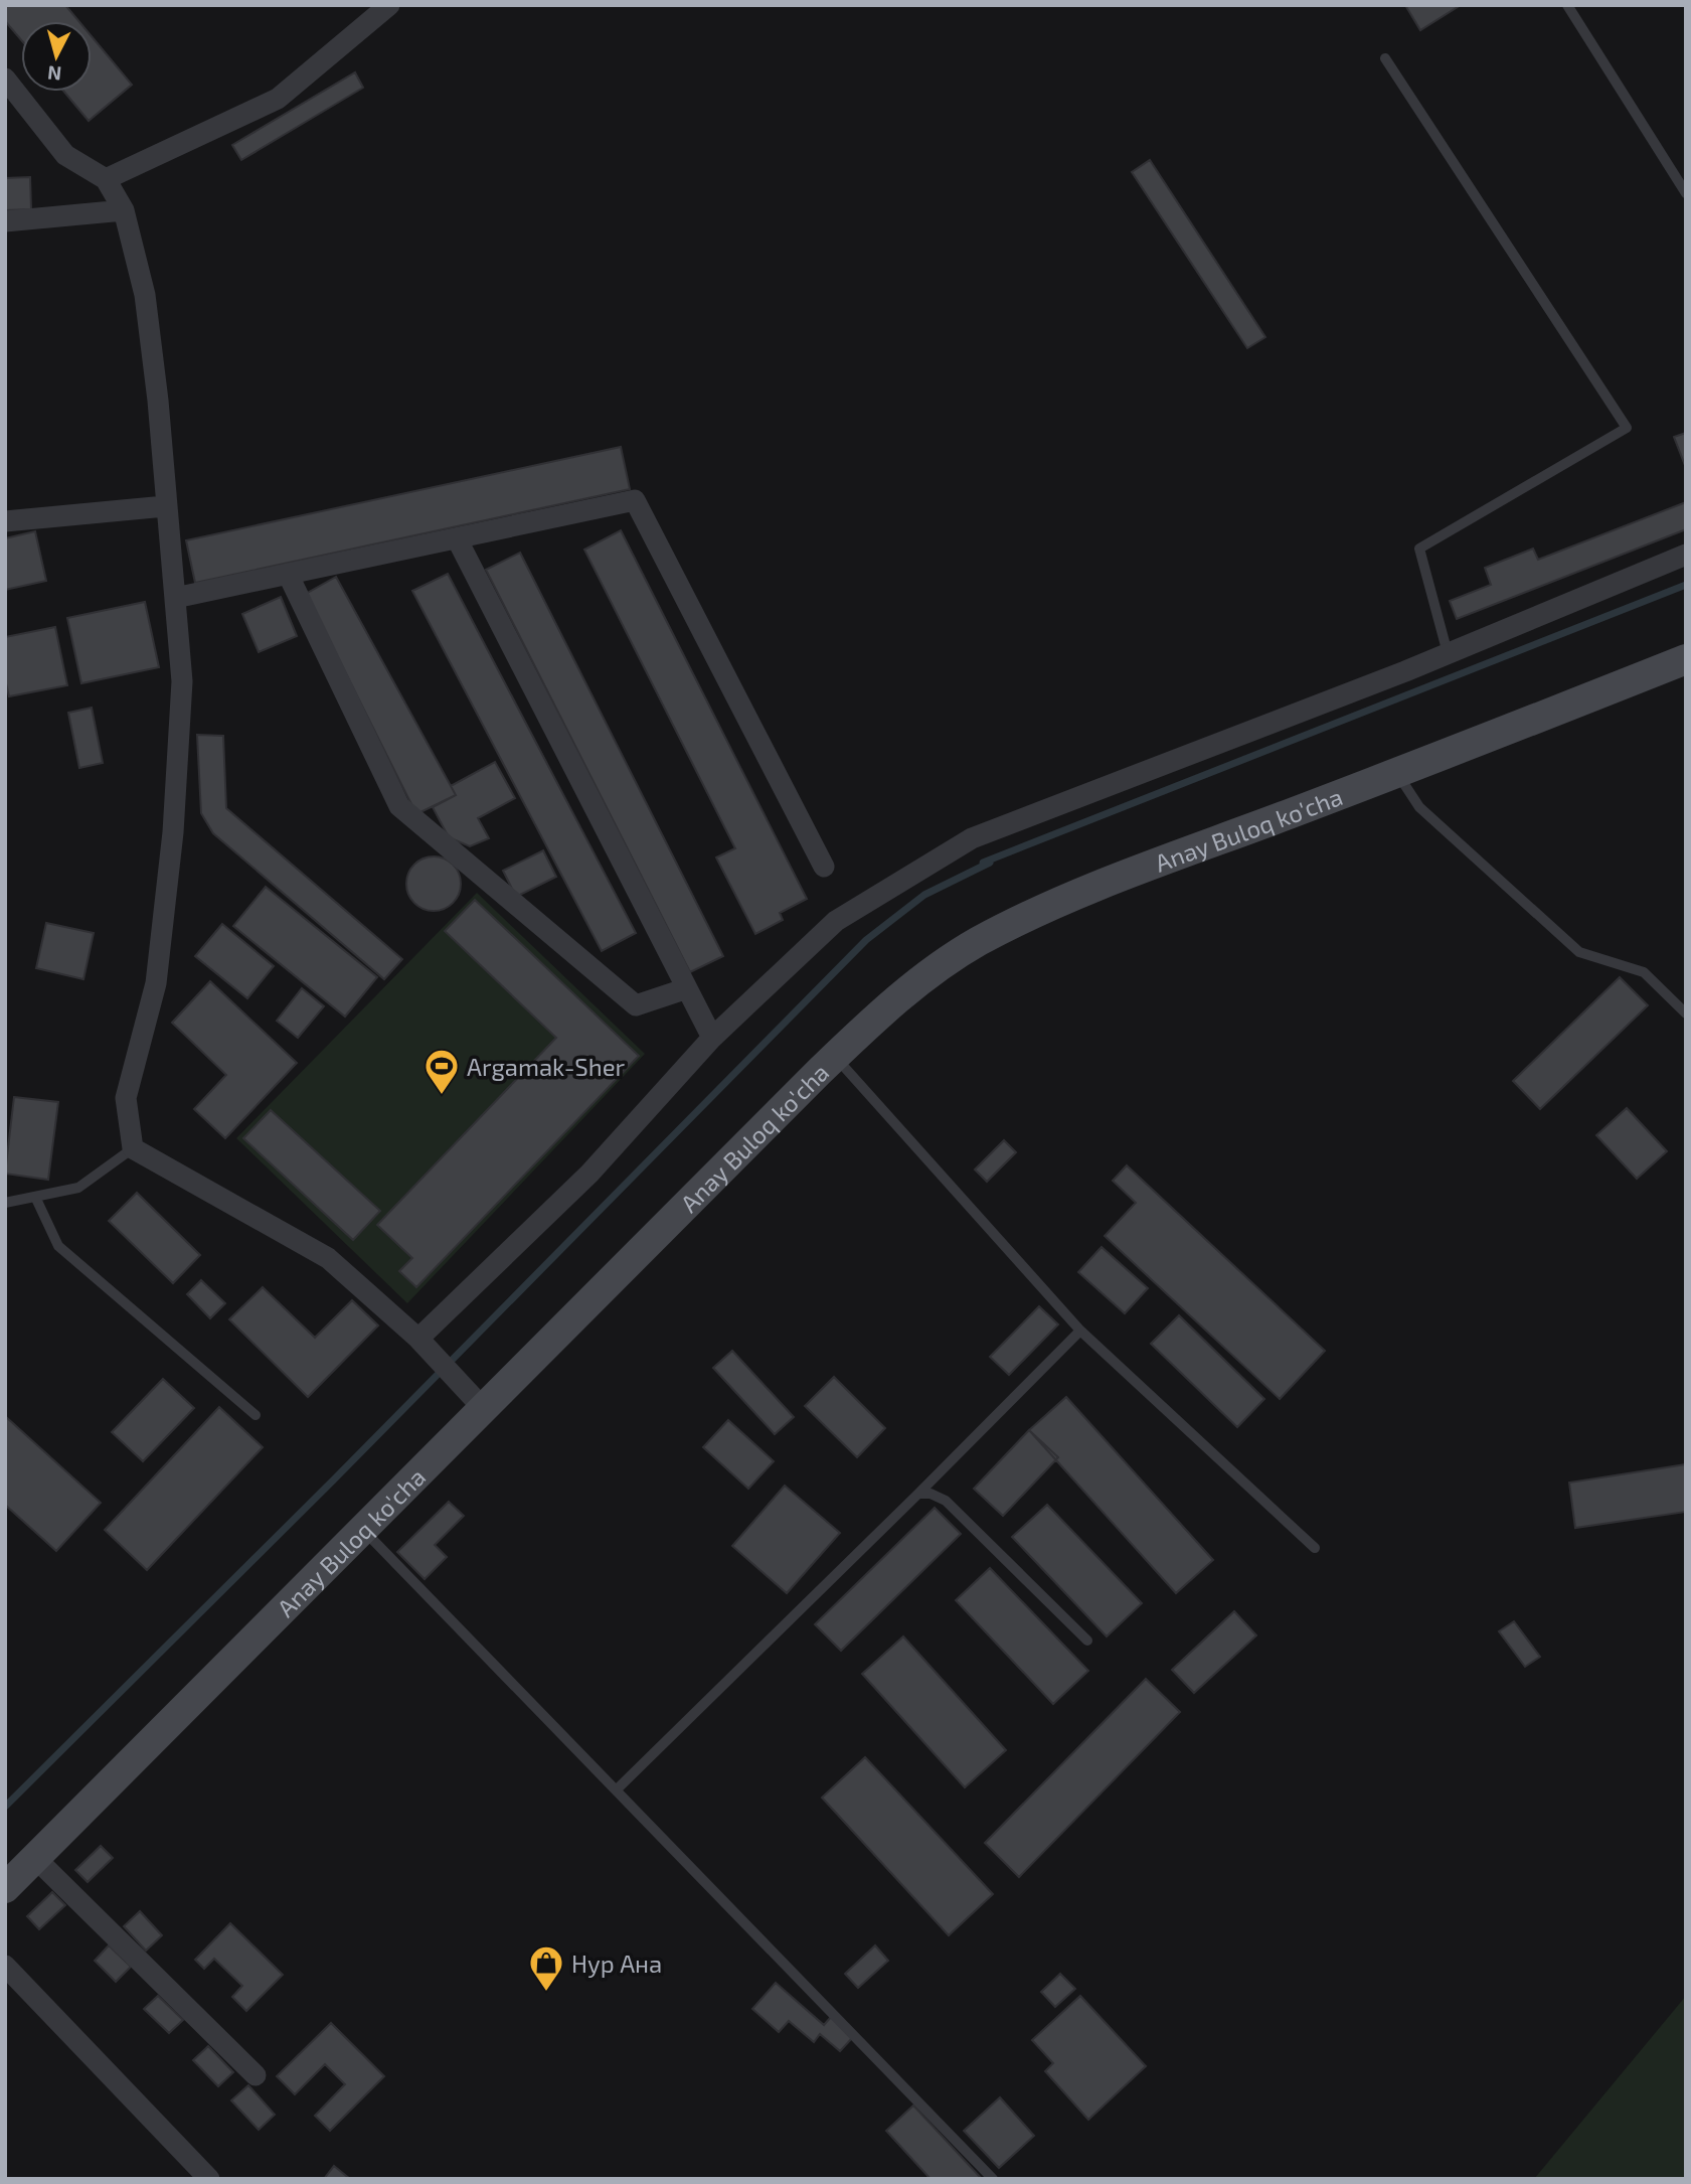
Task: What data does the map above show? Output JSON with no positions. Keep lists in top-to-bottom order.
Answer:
{
  "streets": {
    "main road": ["Anay Buloq ko'cha"]
  },
  "places": {
    "sports": ["Argamak-Sher"],
    "shop": ["Нур Ана"]
  },
  "north": "bottom"
}
